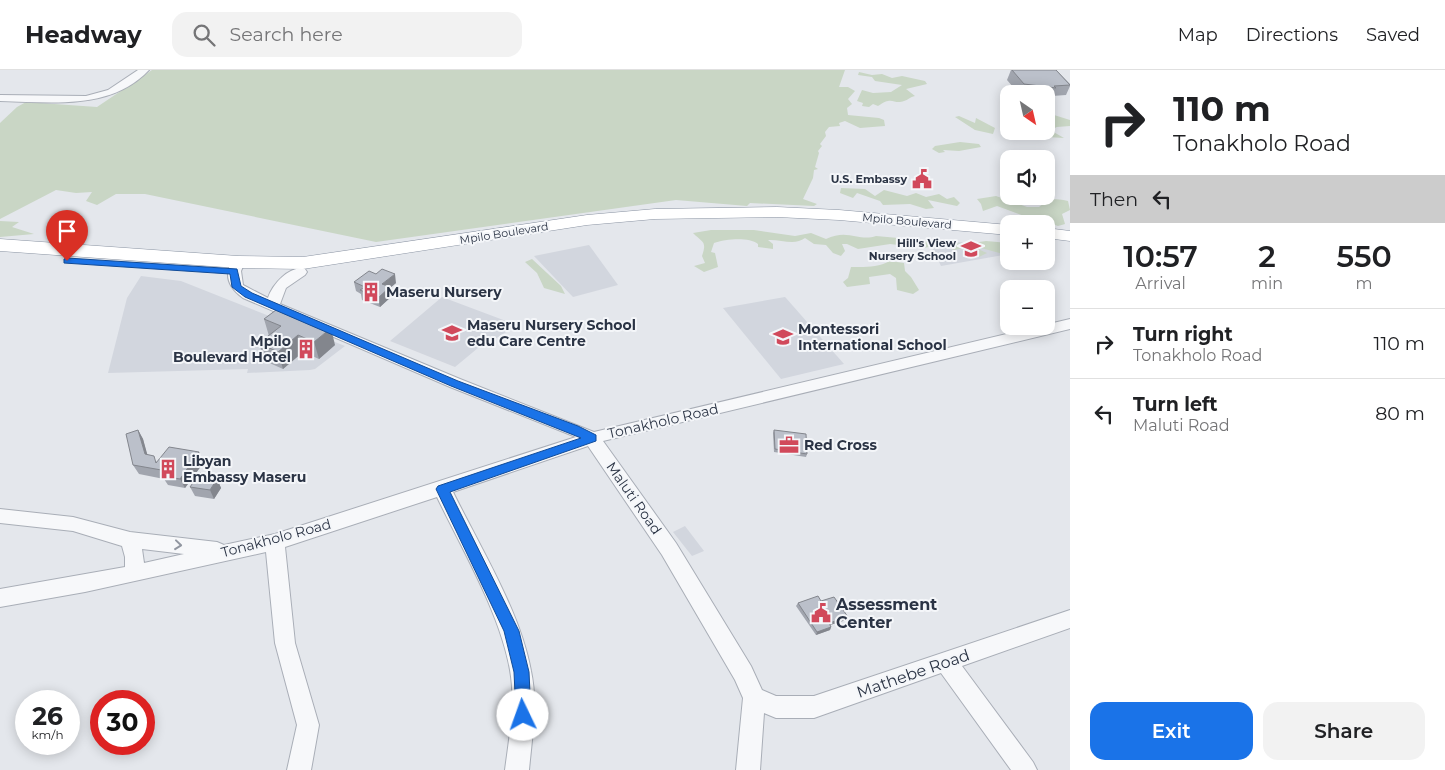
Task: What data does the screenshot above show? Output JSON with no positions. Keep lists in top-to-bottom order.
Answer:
{
  "streets": {
    "highway": ["Mpilo Boulevard"],
    "street": ["Tonakholo Road", "Maluti Road", "Mathebe Road"]
  },
  "crossings": [
    ["Mpilo Boulevard", "Maluti Road"],
    ["Tonakholo Road", "Maluti Road"],
    ["Maluti Road", "Mathebe Road"]
  ],
  "places": {
    "public building": ["U.S. Embassy", "Assessment Center"],
    "school or university": ["Hill's View Nursery School", "Maseru Nursery School edu Care Centre", "Montessori International School"],
    "building": ["Maseru Nursery", "Mpilo Boulevard Hotel", "Libyan Embassy Maseru"],
    "office": ["Red Cross"]
  },
  "north": "bottom right",
  "page": {
    "header": "Headway",
    "search": "Search here",
    "nav": ["Map", "Directions", "Saved"],
    "turn": ["110 m", "Tonakholo Road"],
    "map_buttons": ["+", "−"],
    "then": "Then",
    "eta": [
      "10:57",
      "Arrival",
      "2",
      "min",
      "550",
      "m"
    ],
    "list": [
      {
        "name": "Turn right",
        "note": "Tonakholo Road",
        "value": "110 m"
      },
      {
        "name": "Turn left",
        "note": "Maluti Road",
        "value": "80 m"
      }
    ],
    "speed": "26 km/h",
    "limit": "30",
    "buttons": ["Exit", "Share"]
  }
}
